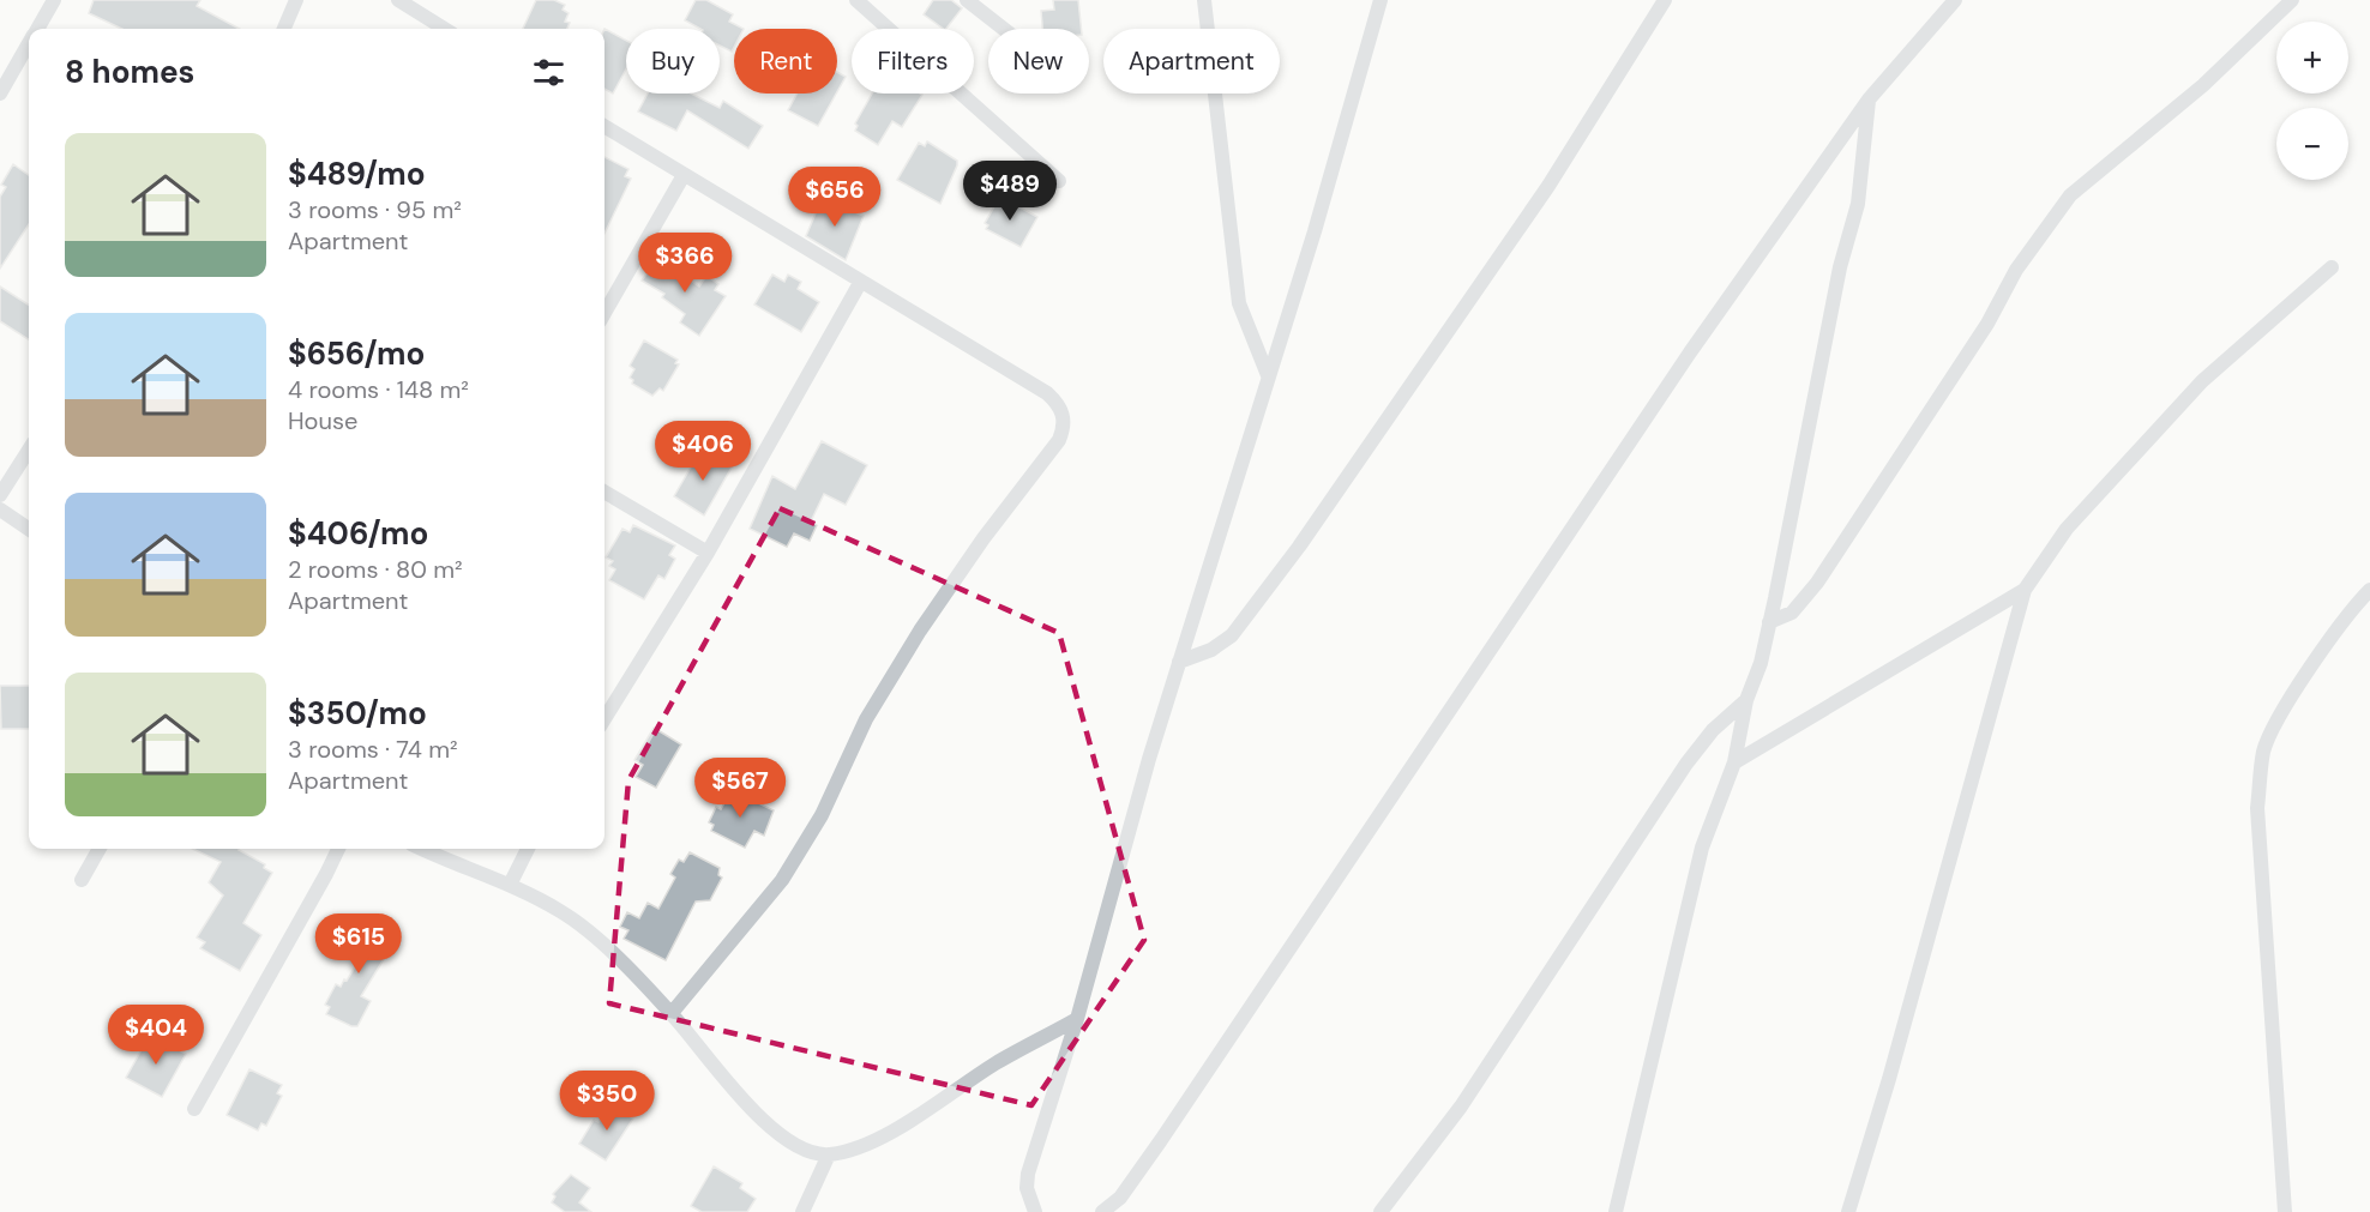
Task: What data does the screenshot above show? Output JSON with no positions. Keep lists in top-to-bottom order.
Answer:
{
  "page": {
    "map_buttons": ["+", "−"],
    "chip": [
      "Buy",
      "Rent",
      "Filters",
      "New",
      "Apartment"
    ],
    "heading": "8 homes",
    "list": [
      {
        "name": "$489/mo",
        "note": "3 rooms · 95 m² · Apartment"
      },
      {
        "name": "$656/mo",
        "note": "4 rooms · 148 m² · House"
      },
      {
        "name": "$406/mo",
        "note": "2 rooms · 80 m² · Apartment"
      },
      {
        "name": "$350/mo",
        "note": "3 rooms · 74 m² · Apartment"
      }
    ],
    "price": [
      "$489",
      "$656",
      "$366",
      "$406",
      "$567",
      "$615",
      "$404",
      "$350"
    ]
  }
}
